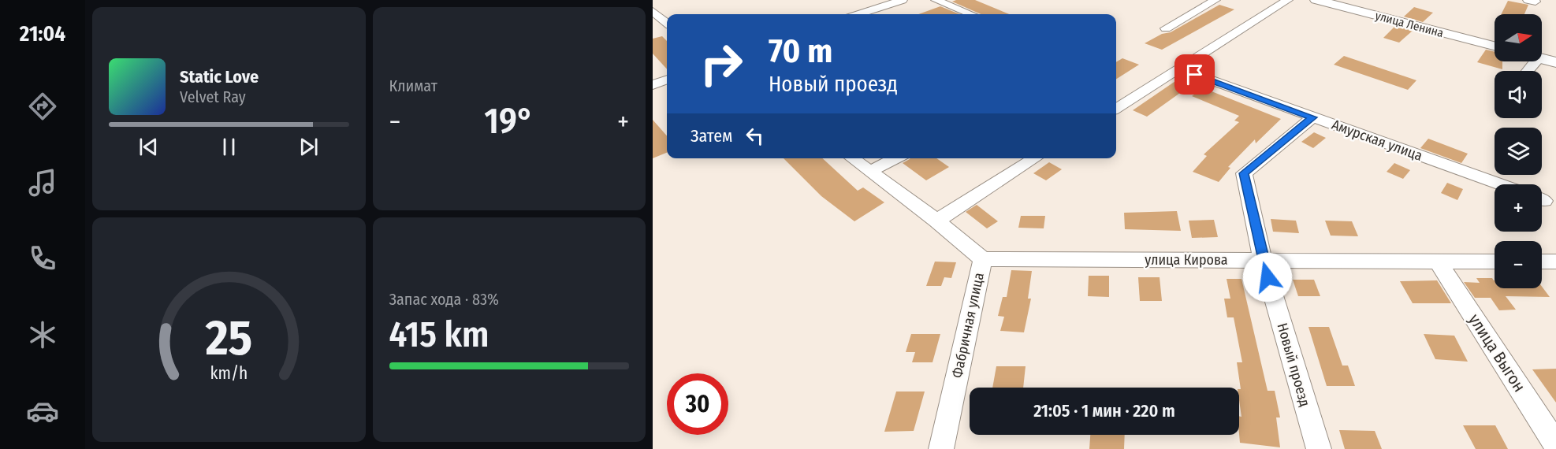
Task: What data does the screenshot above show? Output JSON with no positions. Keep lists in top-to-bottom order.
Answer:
{
  "streets": {
    "main road": ["улица Ленина"],
    "street": [
      "Амурская улица",
      "улица Кирова",
      "Фабричная улица",
      "улица Выгон",
      "Новый проезд"
    ]
  },
  "crossings": [
    ["Амурская улица", "Новый проезд"],
    ["улица Кирова", "Фабричная улица"],
    ["улица Кирова", "улица Выгон"],
    ["улица Кирова", "Новый проезд"]
  ],
  "north": "right",
  "page": {
    "tabs": "21:04",
    "tile": [
      "Климат",
      ["Запас хода · 83%", "415 km"]
    ],
    "map_buttons": ["+", "−"],
    "turn": ["70 m", "Новый проезд"],
    "song": ["Static Love", "Velvet Ray"],
    "heat": ["−", "19°", "+"],
    "then": "Затем",
    "limit": "30",
    "trip": "21:05 · 1 мин · 220 m",
    "gauge": ["25", "km/h"]
  }
}
